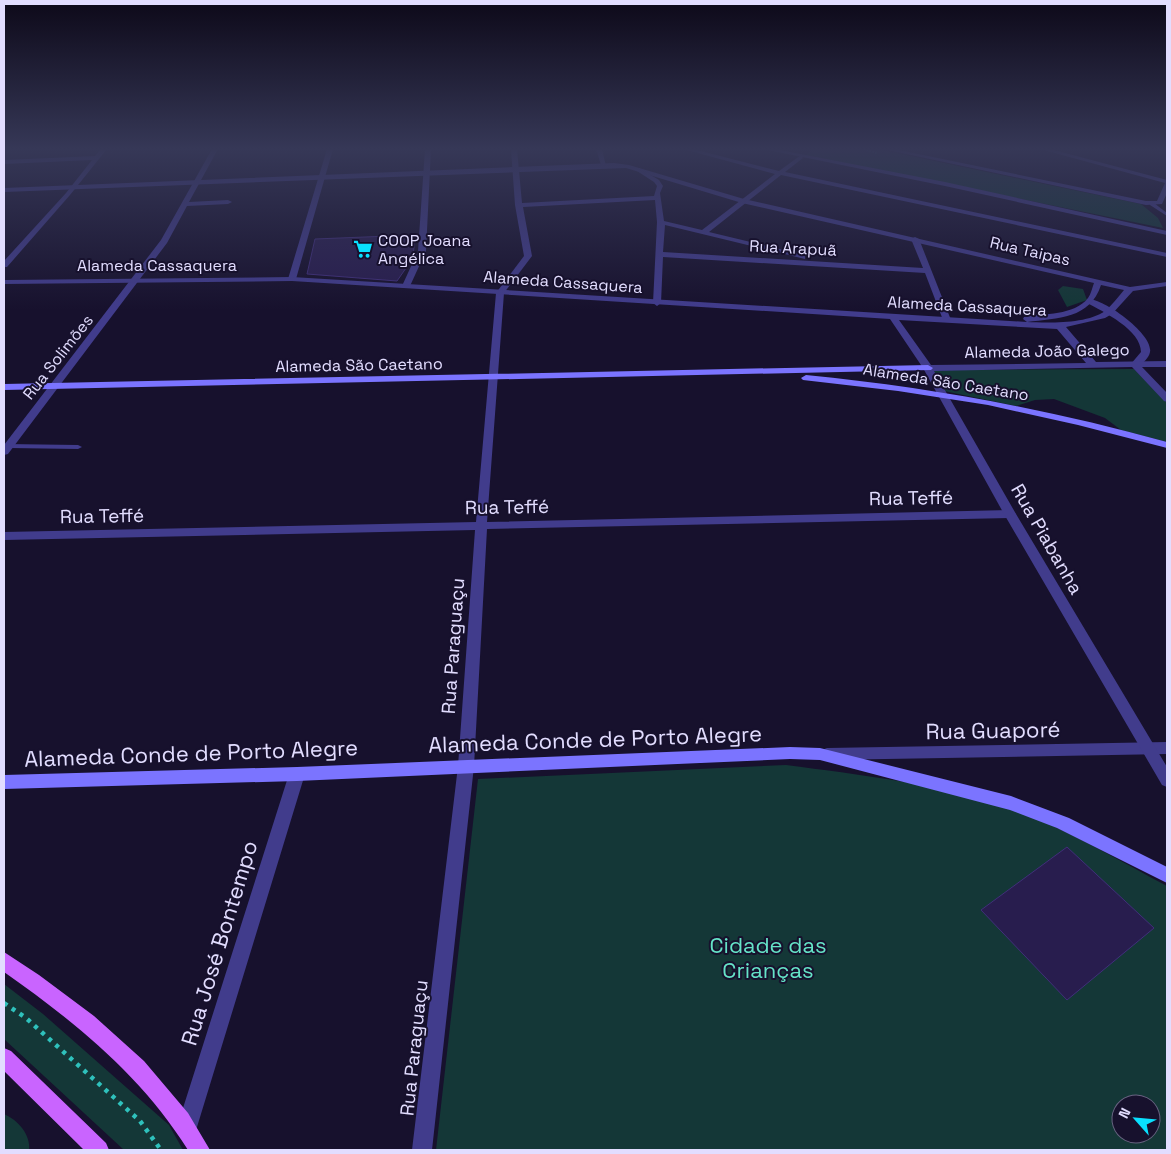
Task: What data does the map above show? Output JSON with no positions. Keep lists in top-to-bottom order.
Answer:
{
  "streets": {
    "main road": ["Alameda São Caetano", "Alameda Conde de Porto Alegre"],
    "street": [
      "Rua Arapuã",
      "Rua Taipas",
      "Alameda Cassaquera",
      "Alameda João Galego",
      "Rua Solimões",
      "Rua Teffé",
      "Rua Piabanha",
      "Rua Paraguaçu",
      "Rua Guaporé",
      "Rua José Bontempo"
    ]
  },
  "crossings": [
    ["Alameda Cassaquera", "Rua Solimões"],
    ["Alameda Cassaquera", "Rua Piabanha"],
    ["Alameda Cassaquera", "Rua Paraguaçu"],
    ["Alameda João Galego", "Alameda São Caetano"],
    ["Alameda João Galego", "Rua Piabanha"],
    ["Rua Solimões", "Alameda São Caetano"],
    ["Alameda São Caetano", "Rua Piabanha"],
    ["Alameda São Caetano", "Rua Paraguaçu"],
    ["Rua Teffé", "Rua Piabanha"],
    ["Rua Teffé", "Rua Paraguaçu"],
    ["Rua Piabanha", "Rua Guaporé"],
    ["Rua Paraguaçu", "Alameda Conde de Porto Alegre"],
    ["Rua Guaporé", "Alameda Conde de Porto Alegre"],
    ["Alameda Conde de Porto Alegre", "Rua José Bontempo"]
  ],
  "parks": ["Cidade das Crianças"],
  "places": {
    "supermarket": ["COOP Joana Angélica"]
  },
  "north": "top left"
}
